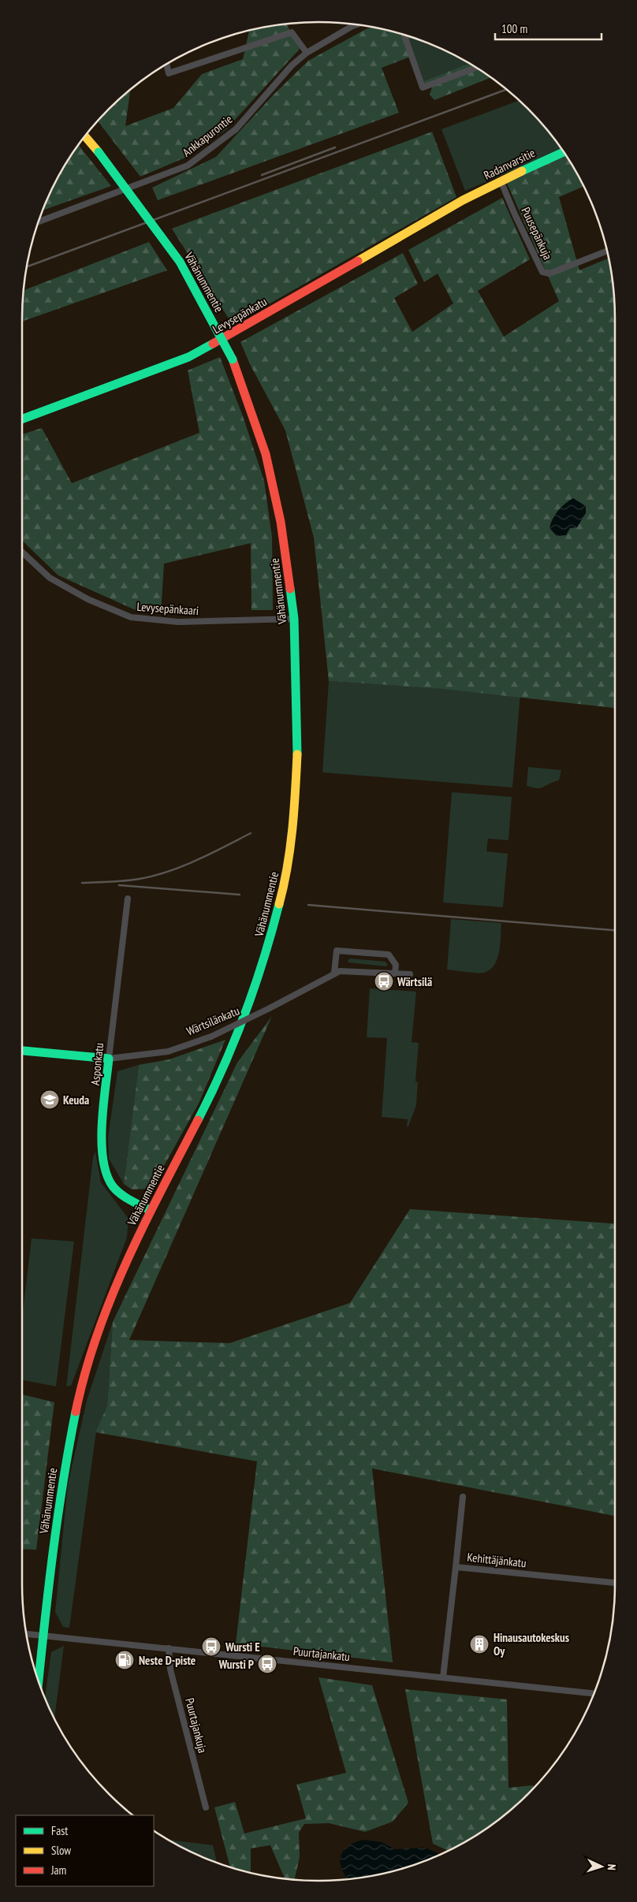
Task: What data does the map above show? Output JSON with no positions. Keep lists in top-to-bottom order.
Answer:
{
  "streets": {
    "main road": [
      "Radanvarsitie",
      "Vähänummentie",
      "Levysepänkatu",
      "Wärtsilänkatu",
      "Asponkatu"
    ],
    "street": [
      "Ankkapurontie",
      "Puusepänkuja",
      "Levysepänkaari",
      "Kehittäjänkatu",
      "Puurtajankatu",
      "Puurtajankuja"
    ]
  },
  "crossings": [
    ["Radanvarsitie", "Puusepänkuja"],
    ["Radanvarsitie", "Levysepänkatu"],
    ["Vähänummentie", "Levysepänkaari"],
    ["Vähänummentie", "Asponkatu"],
    ["Vähänummentie", "Puurtajankatu"],
    ["Wärtsilänkatu", "Asponkatu"],
    ["Kehittäjänkatu", "Puurtajankatu"],
    ["Puurtajankatu", "Puurtajankuja"]
  ],
  "places": {
    "bus stop": ["Wärtsilä", "Wursti E", "Wursti P"],
    "school or university": ["Keuda"],
    "building": ["Hinausautokeskus Oy"],
    "fuel station": ["Neste D-piste"]
  },
  "legend": ["Fast", "Slow", "Jam"],
  "scale_bar": "100 m",
  "north": "right"
}
